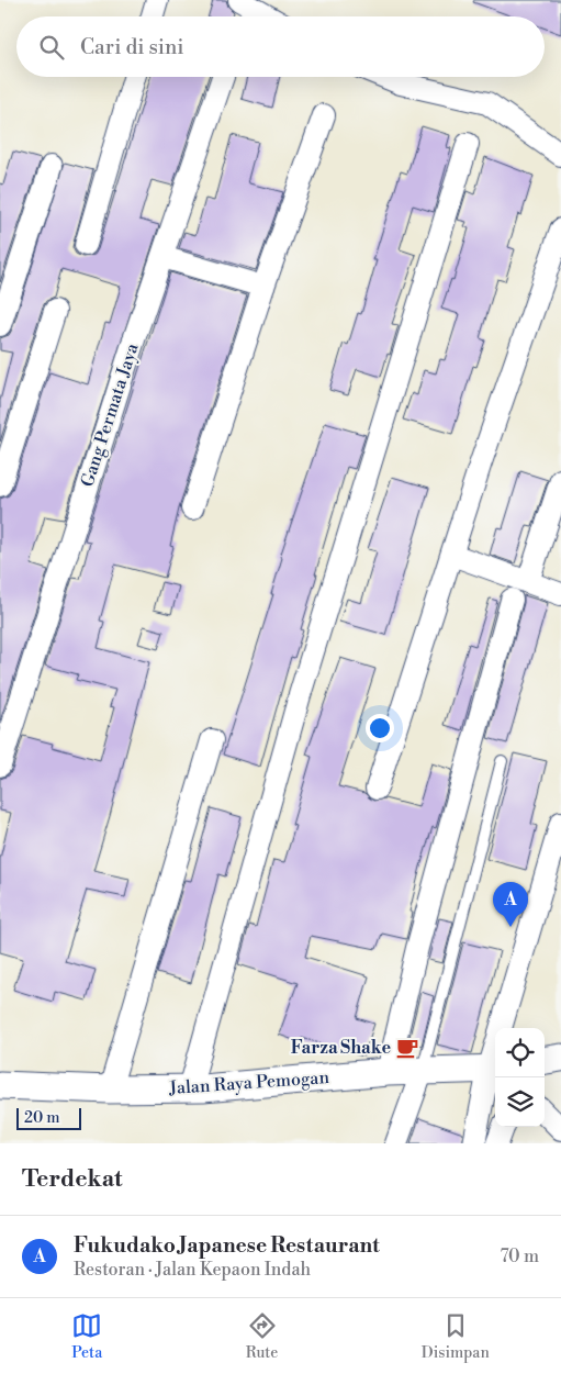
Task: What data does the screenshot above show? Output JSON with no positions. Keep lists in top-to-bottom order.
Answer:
{
  "streets": {
    "street": ["Gang Permata Jaya", "Jalan Raya Pemogan"]
  },
  "places": {
    "cafe": ["Farza Shake"]
  },
  "scale_bar": "20 m",
  "page": {
    "search": "Cari di sini",
    "pins": "A",
    "scale": "20 m",
    "heading": "Terdekat",
    "list": [
      {
        "mark": "A",
        "name": "Fukudako Japanese Restaurant",
        "note": "Restoran · Jalan Kepaon Indah",
        "value": "70 m"
      }
    ],
    "nav": ["Peta", "Rute", "Disimpan"]
  }
}
